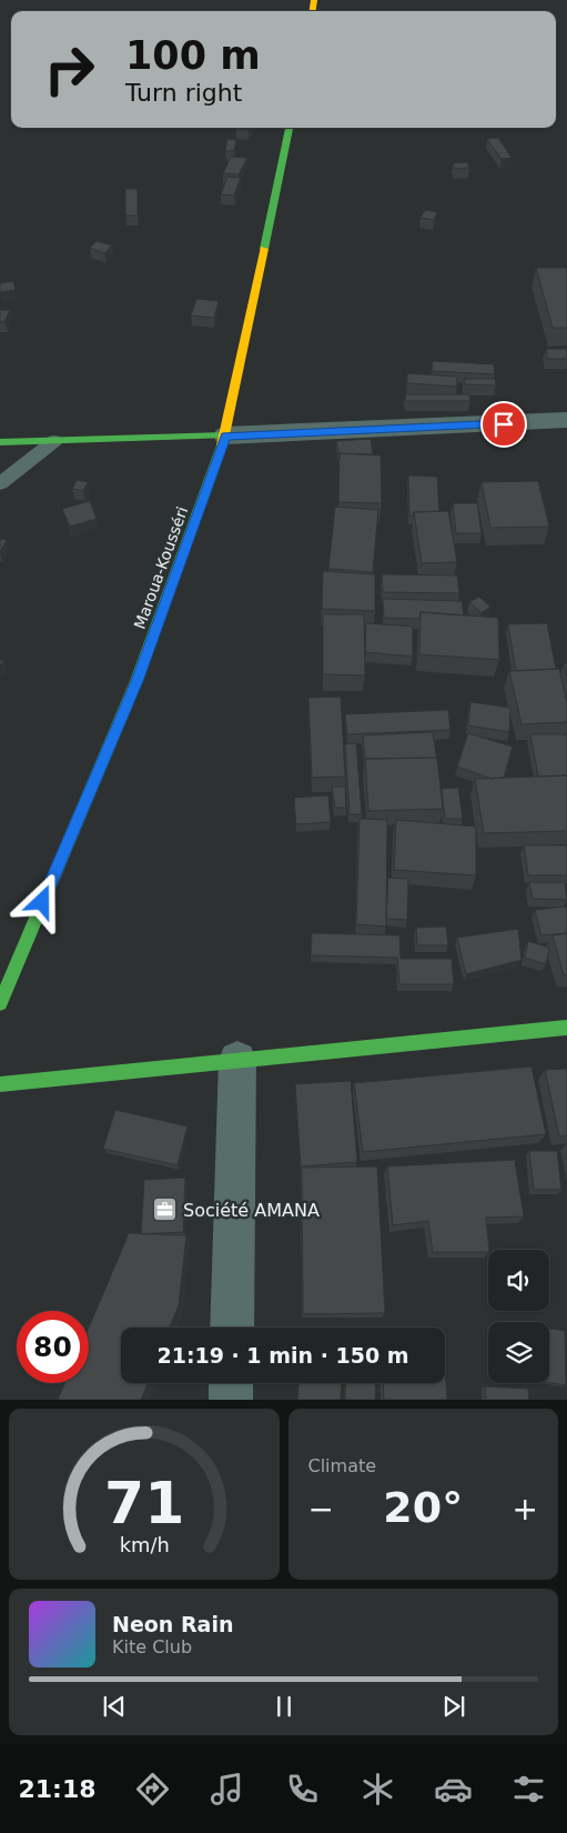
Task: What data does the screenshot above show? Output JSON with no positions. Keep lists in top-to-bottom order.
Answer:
{
  "streets": {
    "main road": ["Maroua-Kousséri"]
  },
  "places": {
    "office": ["Société AMANA"]
  },
  "page": {
    "turn": ["100 m", "Turn right"],
    "limit": "80",
    "trip": "21:19 · 1 min · 150 m",
    "tile": "Climate",
    "heat": ["−", "20°", "+"],
    "song": ["Neon Rain", "Kite Club"],
    "tabs": "21:18",
    "gauge": ["71", "km/h"]
  }
}
